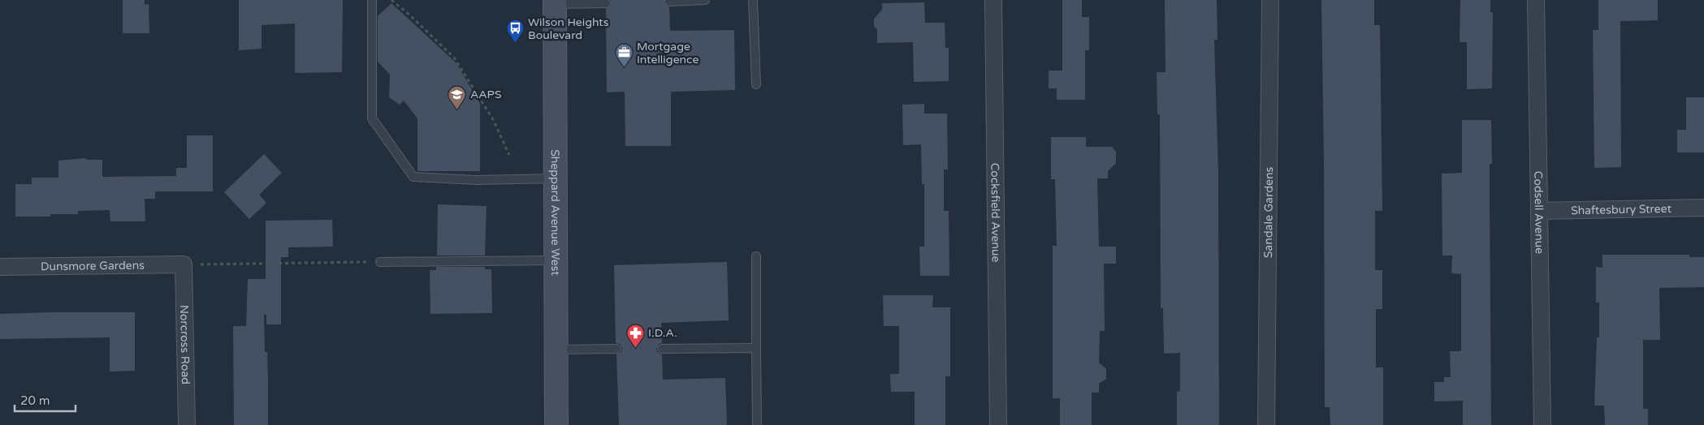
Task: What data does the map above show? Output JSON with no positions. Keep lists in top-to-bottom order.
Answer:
{
  "streets": {
    "main road": ["Sheppard Avenue West"],
    "street": [
      "Shaftesbury Street",
      "Cocksfield Avenue",
      "Sandale Gardens",
      "Codsell Avenue",
      "Dunsmore Gardens",
      "Norcross Road"
    ]
  },
  "crossings": [
    ["Shaftesbury Street", "Codsell Avenue"],
    ["Dunsmore Gardens", "Norcross Road"]
  ],
  "places": {
    "bus stop": ["Wilson Heights Boulevard"],
    "office": ["Mortgage Intelligence"],
    "school or university": ["AAPS"],
    "pharmacy": ["I.D.A."]
  },
  "scale_bar": "20 m"
}
